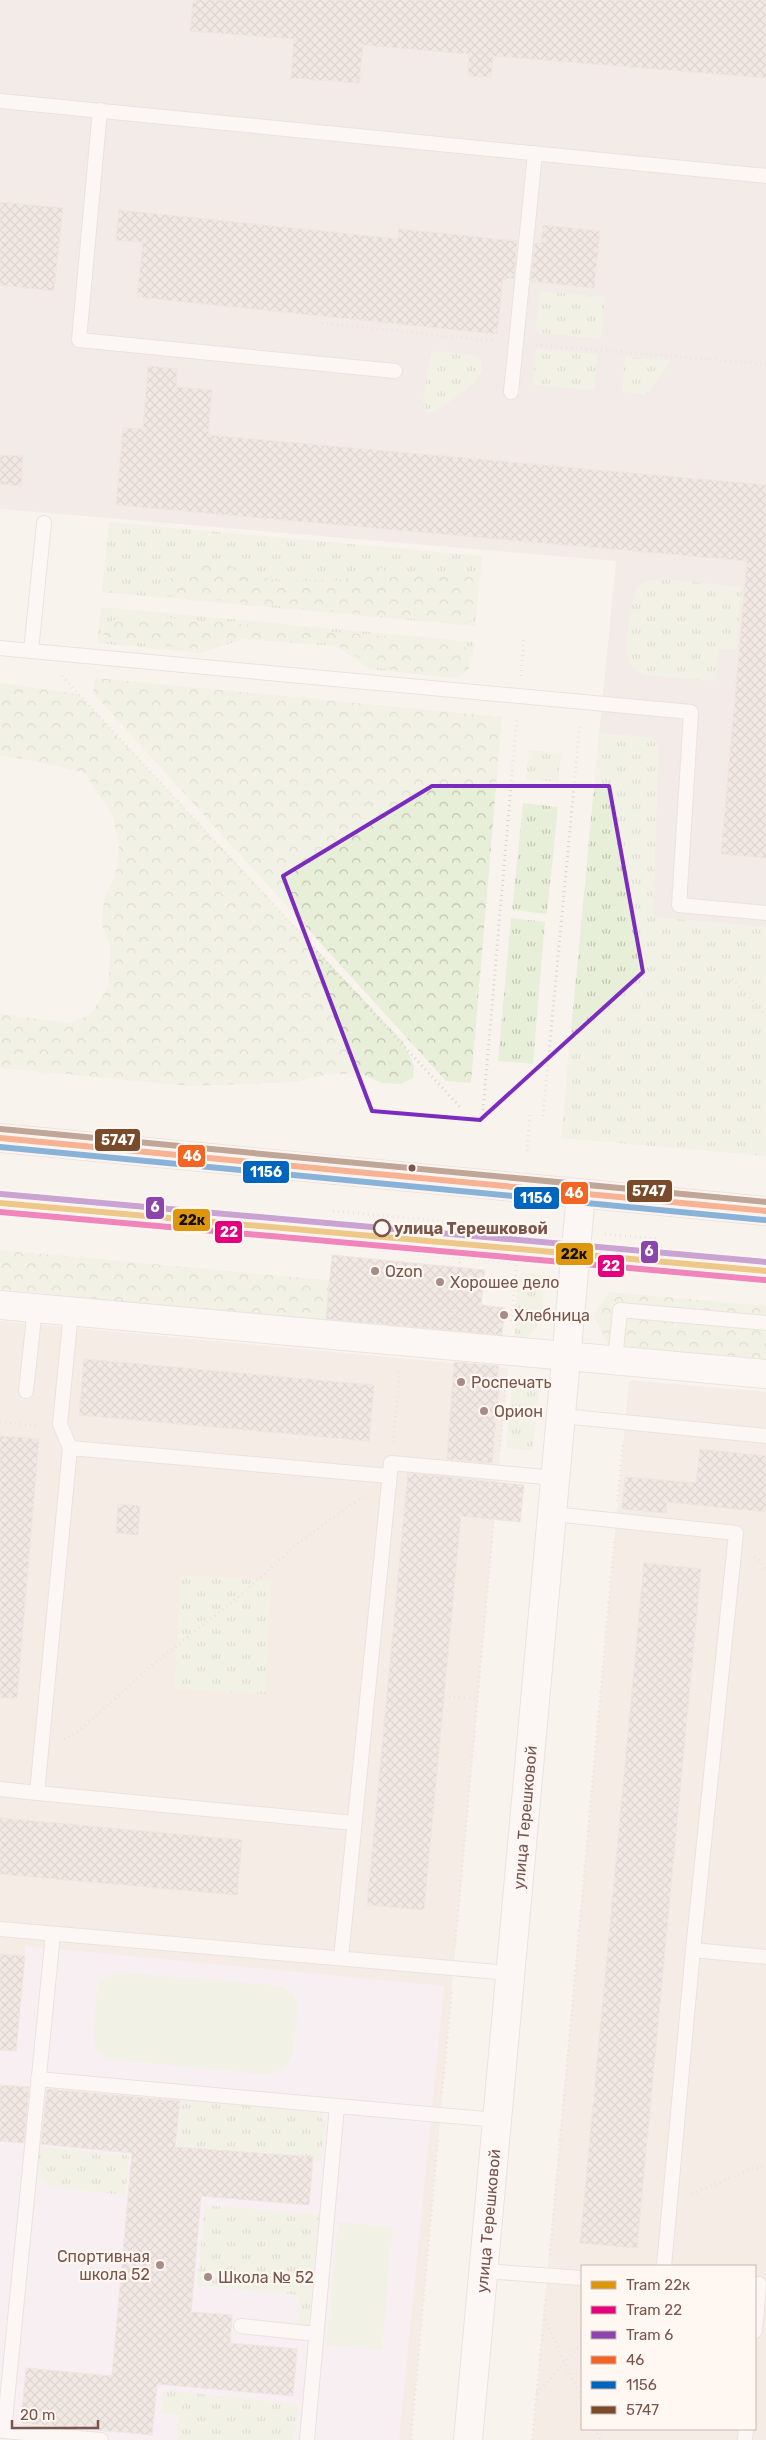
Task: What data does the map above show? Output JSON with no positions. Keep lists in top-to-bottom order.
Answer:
{
  "streets": {
    "street": ["улица Терешковой"]
  },
  "places": [
    "улица Терешковой",
    "Ozon",
    "Хорошее дело",
    "Хлебница",
    "Роспечать",
    "Орион",
    "Спортивная школа 52",
    "Школа № 52"
  ],
  "lines": [
    "transit line 5747",
    "transit line 46",
    "transit line 1156",
    "tram line 6",
    "tram line 22к",
    "tram line 22"
  ],
  "legend": [
    "Tram 22к",
    "Tram 22",
    "Tram 6",
    "46",
    "1156",
    "5747"
  ],
  "scale_bar": "20 m"
}
